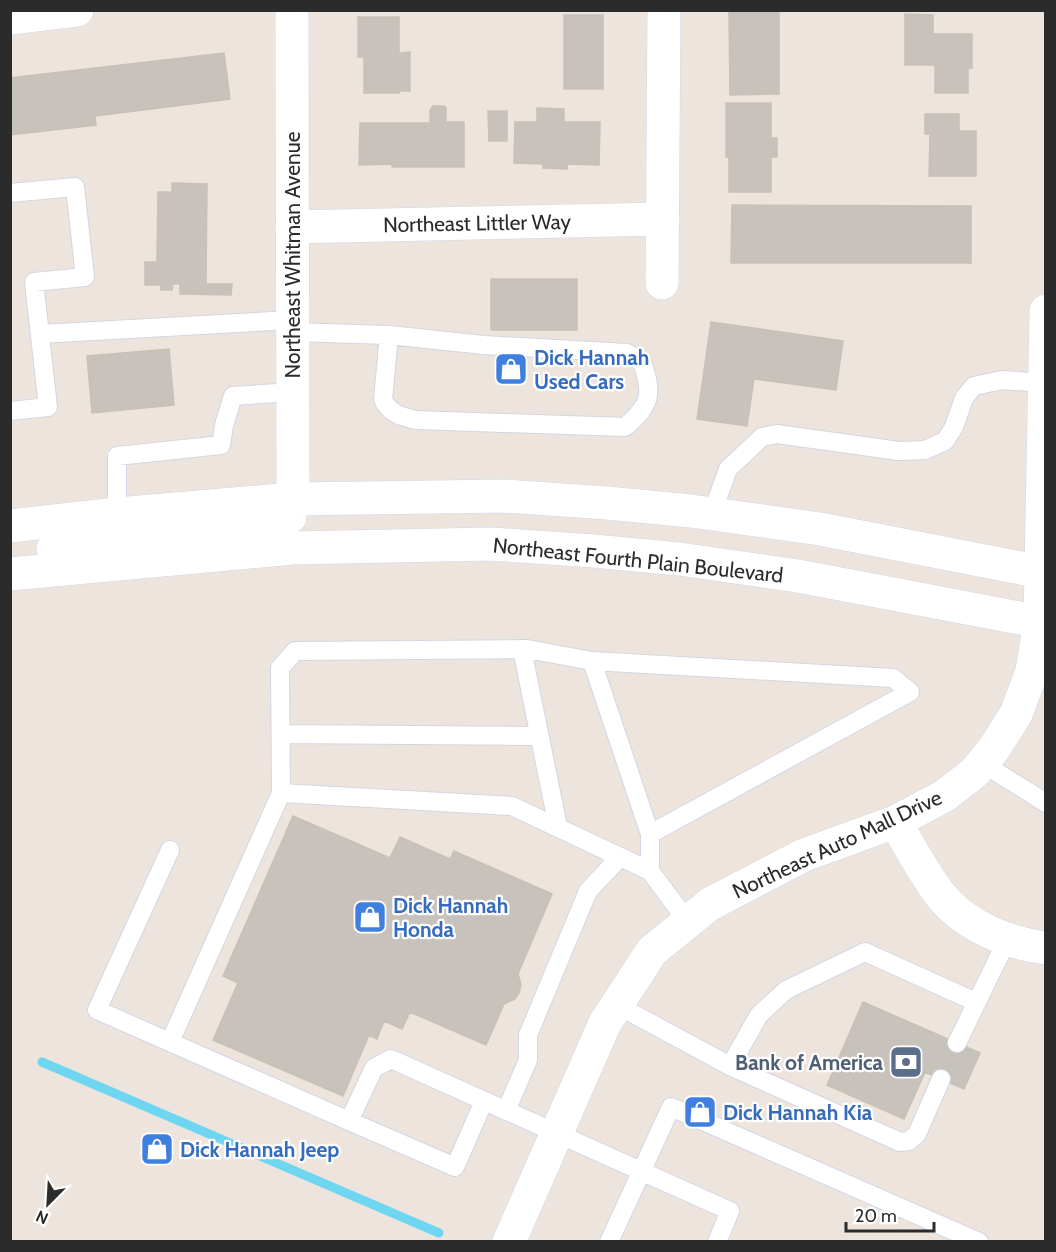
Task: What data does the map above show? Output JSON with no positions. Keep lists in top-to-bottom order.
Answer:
{
  "streets": {
    "street": [
      "Northeast Littler Way",
      "Northeast Whitman Avenue",
      "Northeast Fourth Plain Boulevard",
      "Northeast Auto Mall Drive"
    ]
  },
  "crossings": [
    ["Northeast Littler Way", "Northeast Whitman Avenue"],
    ["Northeast Fourth Plain Boulevard", "Northeast Auto Mall Drive"]
  ],
  "places": {
    "shop": [
      "Dick Hannah Used Cars",
      "Dick Hannah Honda",
      "Dick Hannah Kia",
      "Dick Hannah Jeep"
    ],
    "bank": ["Bank of America"]
  },
  "scale_bar": "20 m",
  "north": "bottom left"
}
